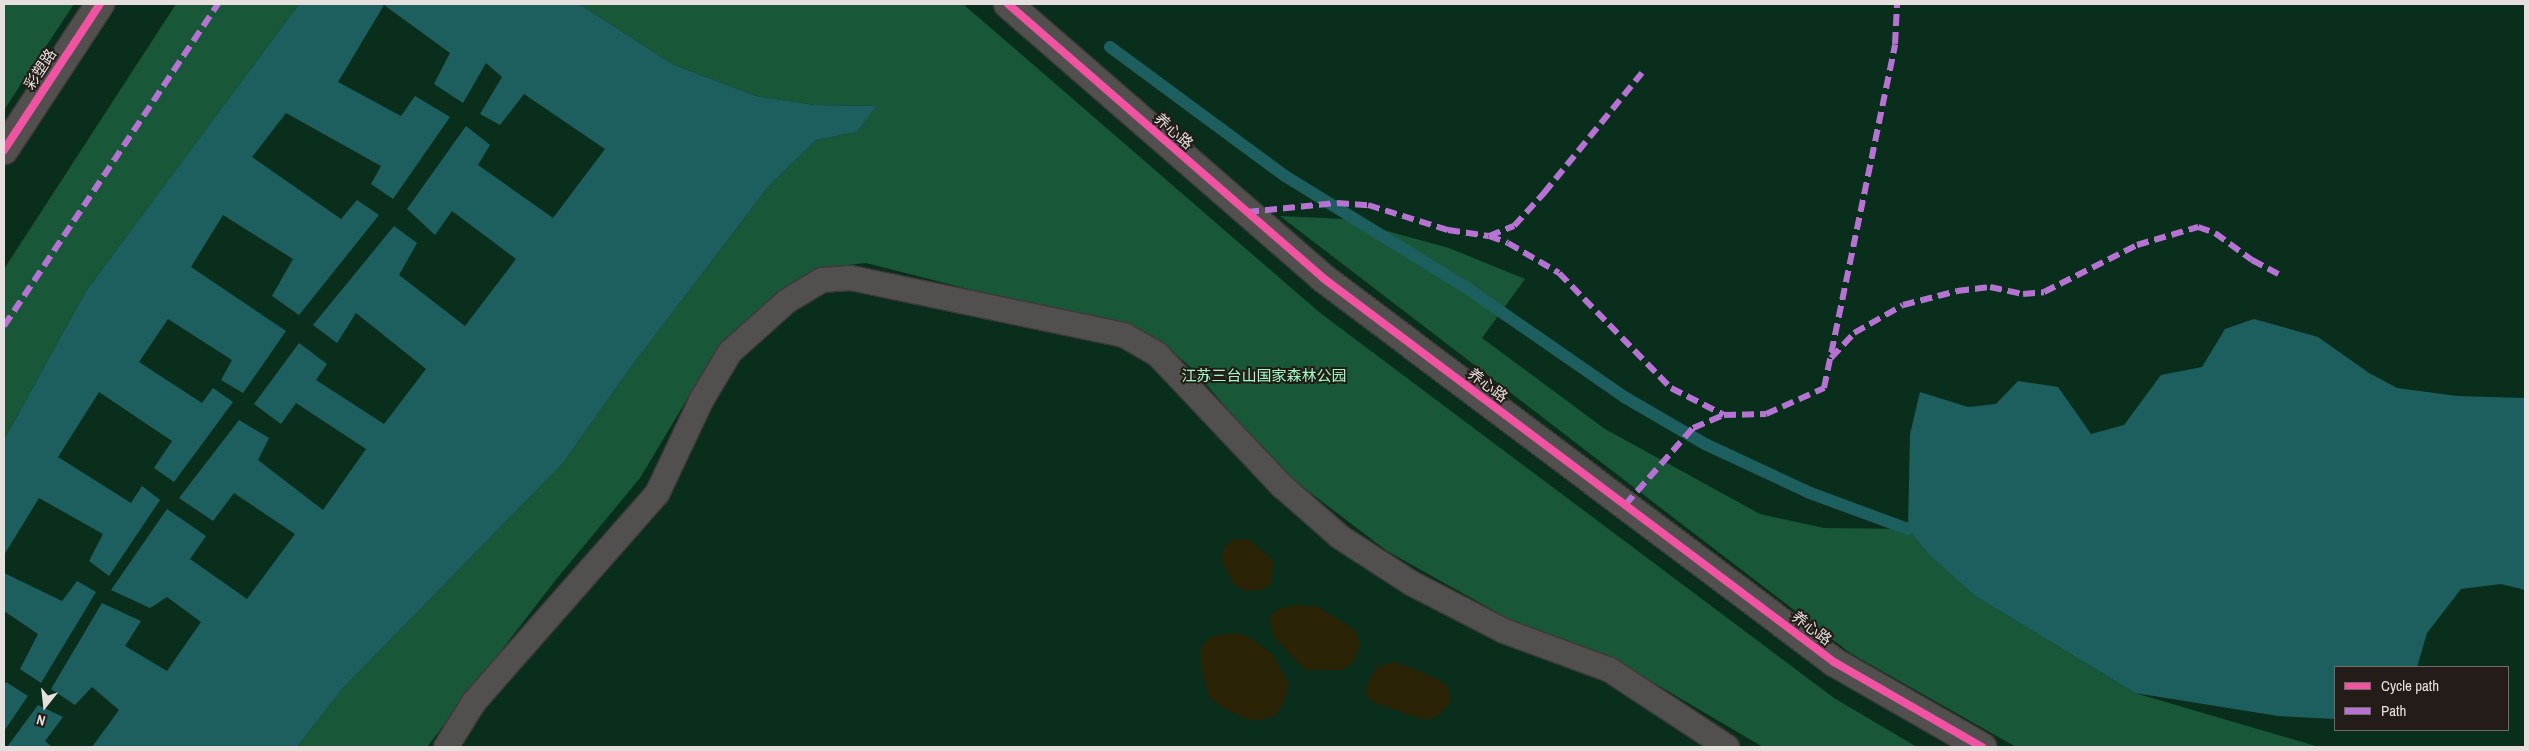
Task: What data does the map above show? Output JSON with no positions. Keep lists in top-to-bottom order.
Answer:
{
  "streets": {
    "street": ["彩塑路", "养心路"]
  },
  "parks": ["江苏三台山国家森林公园"],
  "legend": ["Cycle path", "Path"],
  "north": "bottom"
}
